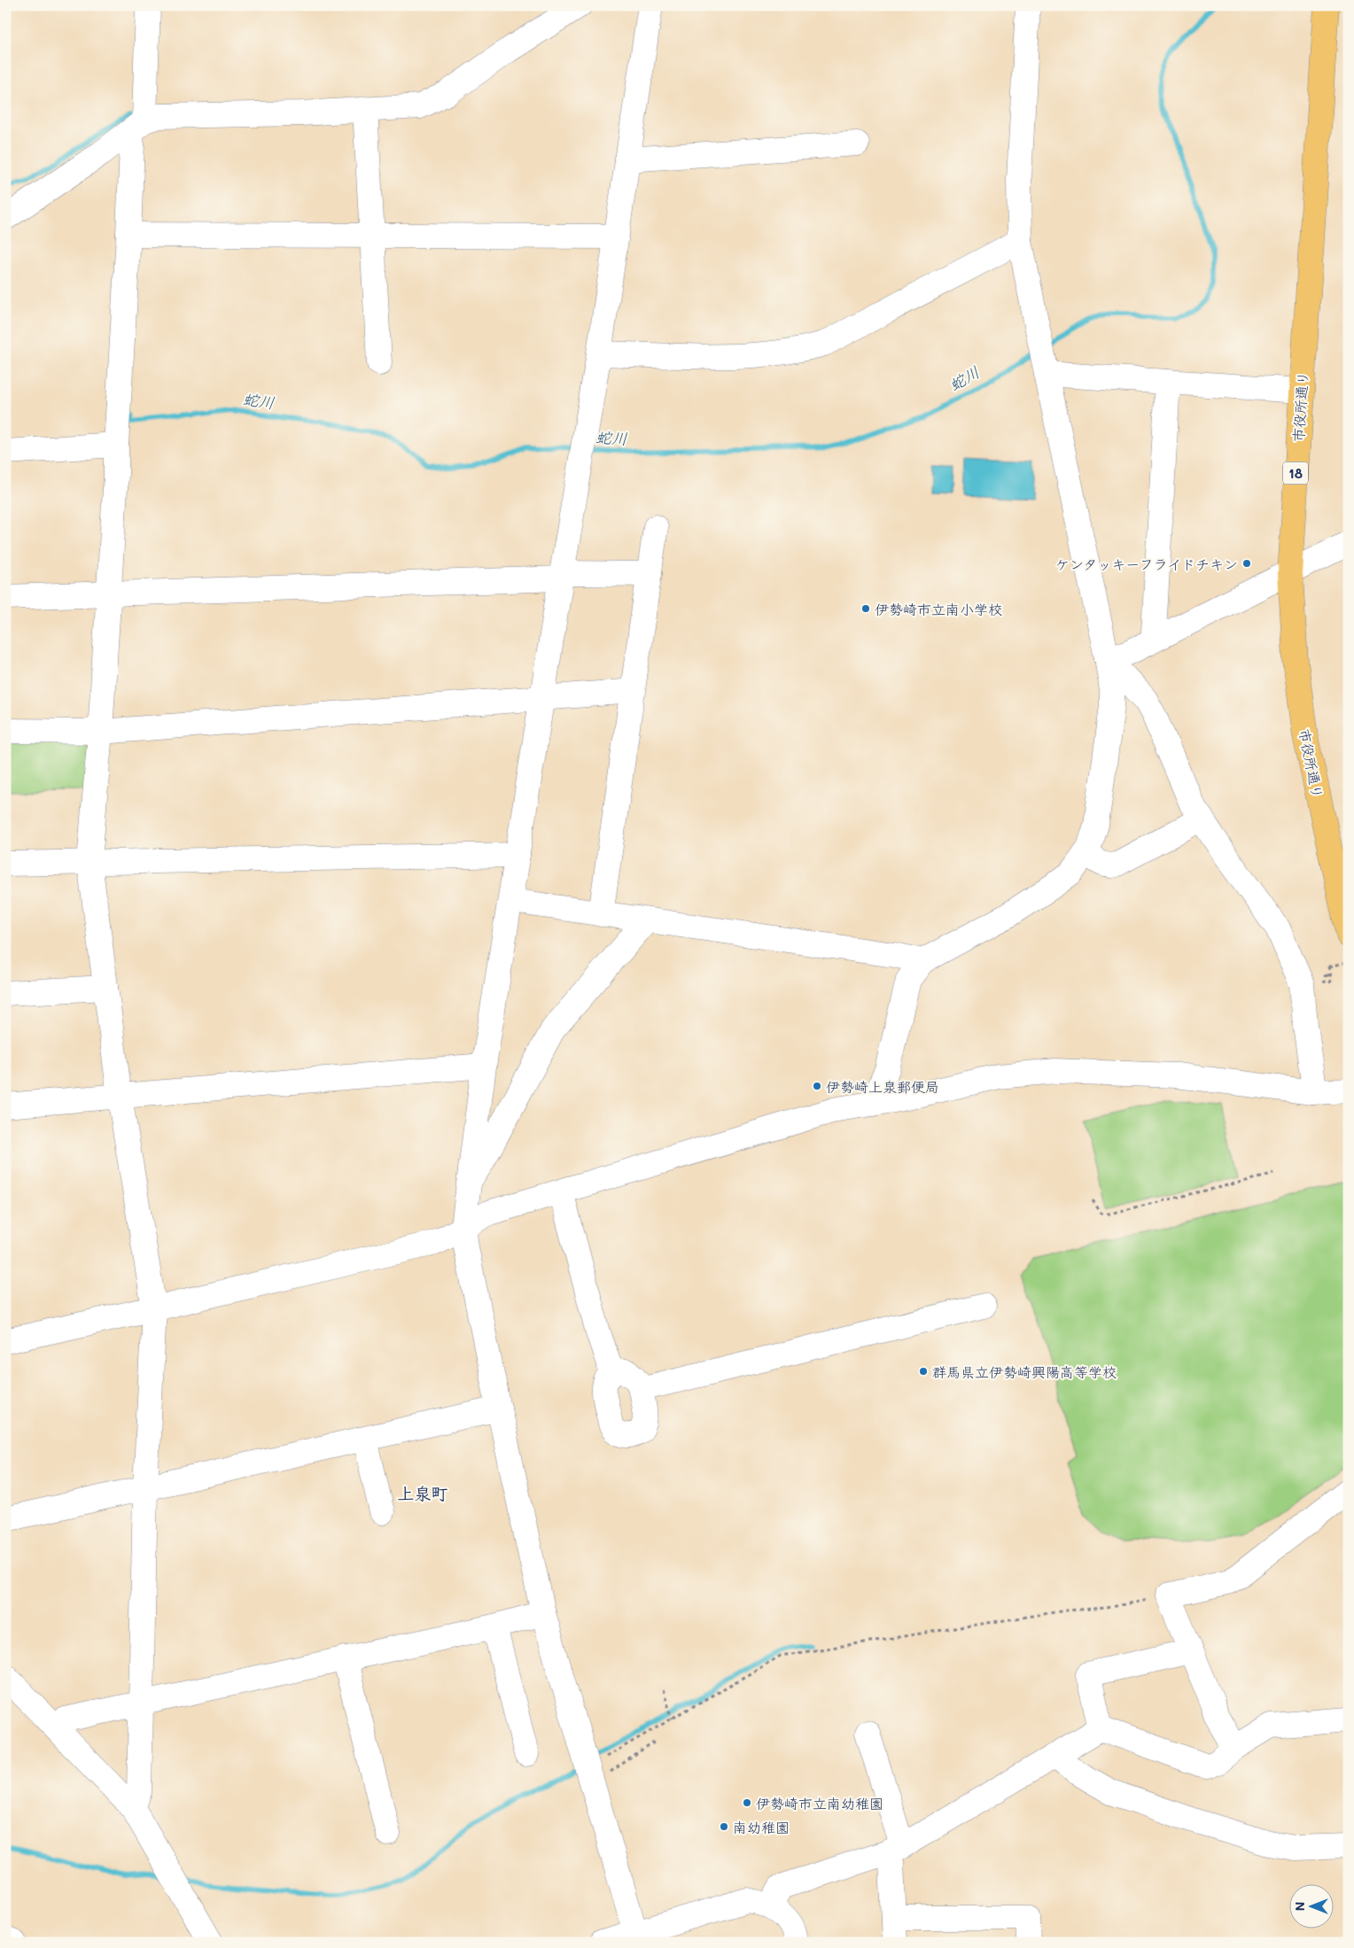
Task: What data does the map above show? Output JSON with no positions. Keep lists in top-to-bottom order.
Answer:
{
  "streets": {
    "main road": ["市役所通り", "18"]
  },
  "districts": ["上泉町"],
  "water": ["蛇川"],
  "places": [
    "ケンタッキーフライドチキン",
    "伊勢崎市立南小学校",
    "伊勢崎上泉郵便局",
    "群馬県立伊勢崎興陽高等学校",
    "伊勢崎市立南幼稚園",
    "南幼稚園"
  ],
  "north": "left"
}
